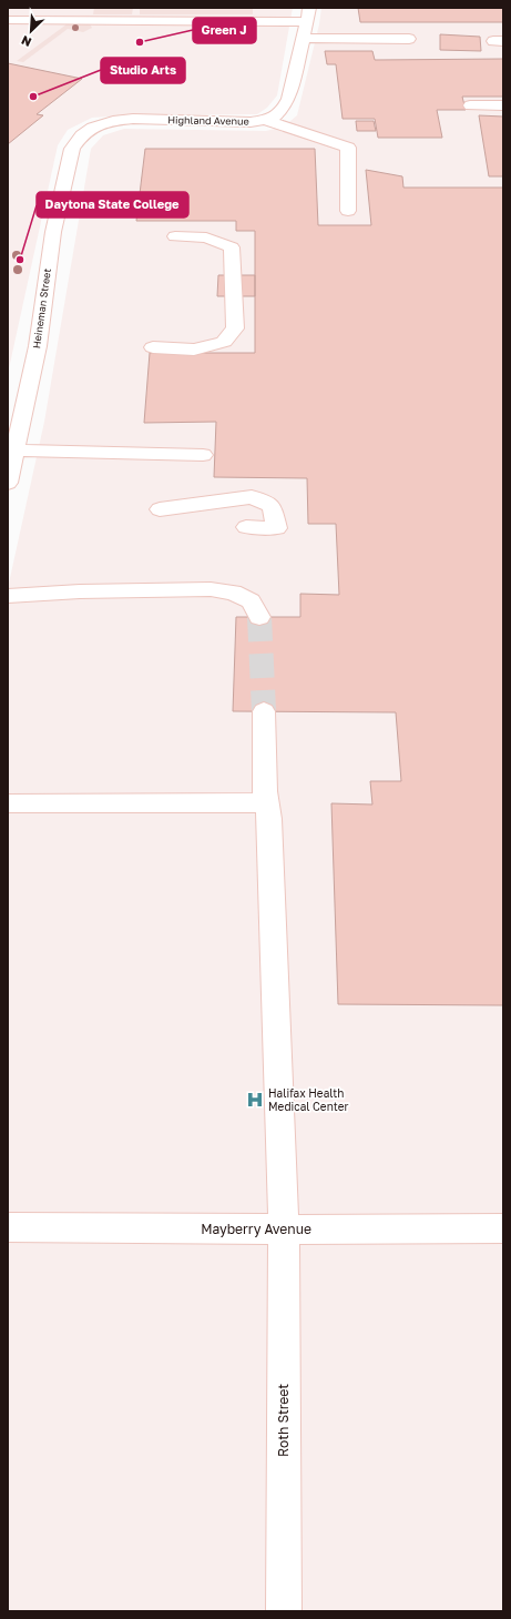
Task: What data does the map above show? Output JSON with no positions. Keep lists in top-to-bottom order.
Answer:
{
  "streets": {
    "street": [
      "Highland Avenue",
      "Heineman Street",
      "Mayberry Avenue",
      "Roth Street"
    ]
  },
  "crossings": [
    ["Highland Avenue", "Heineman Street"],
    ["Mayberry Avenue", "Roth Street"]
  ],
  "places": {
    "other": ["Green J", "Studio Arts", "Daytona State College"],
    "hospital": ["Halifax Health Medical Center"]
  },
  "north": "bottom left"
}
